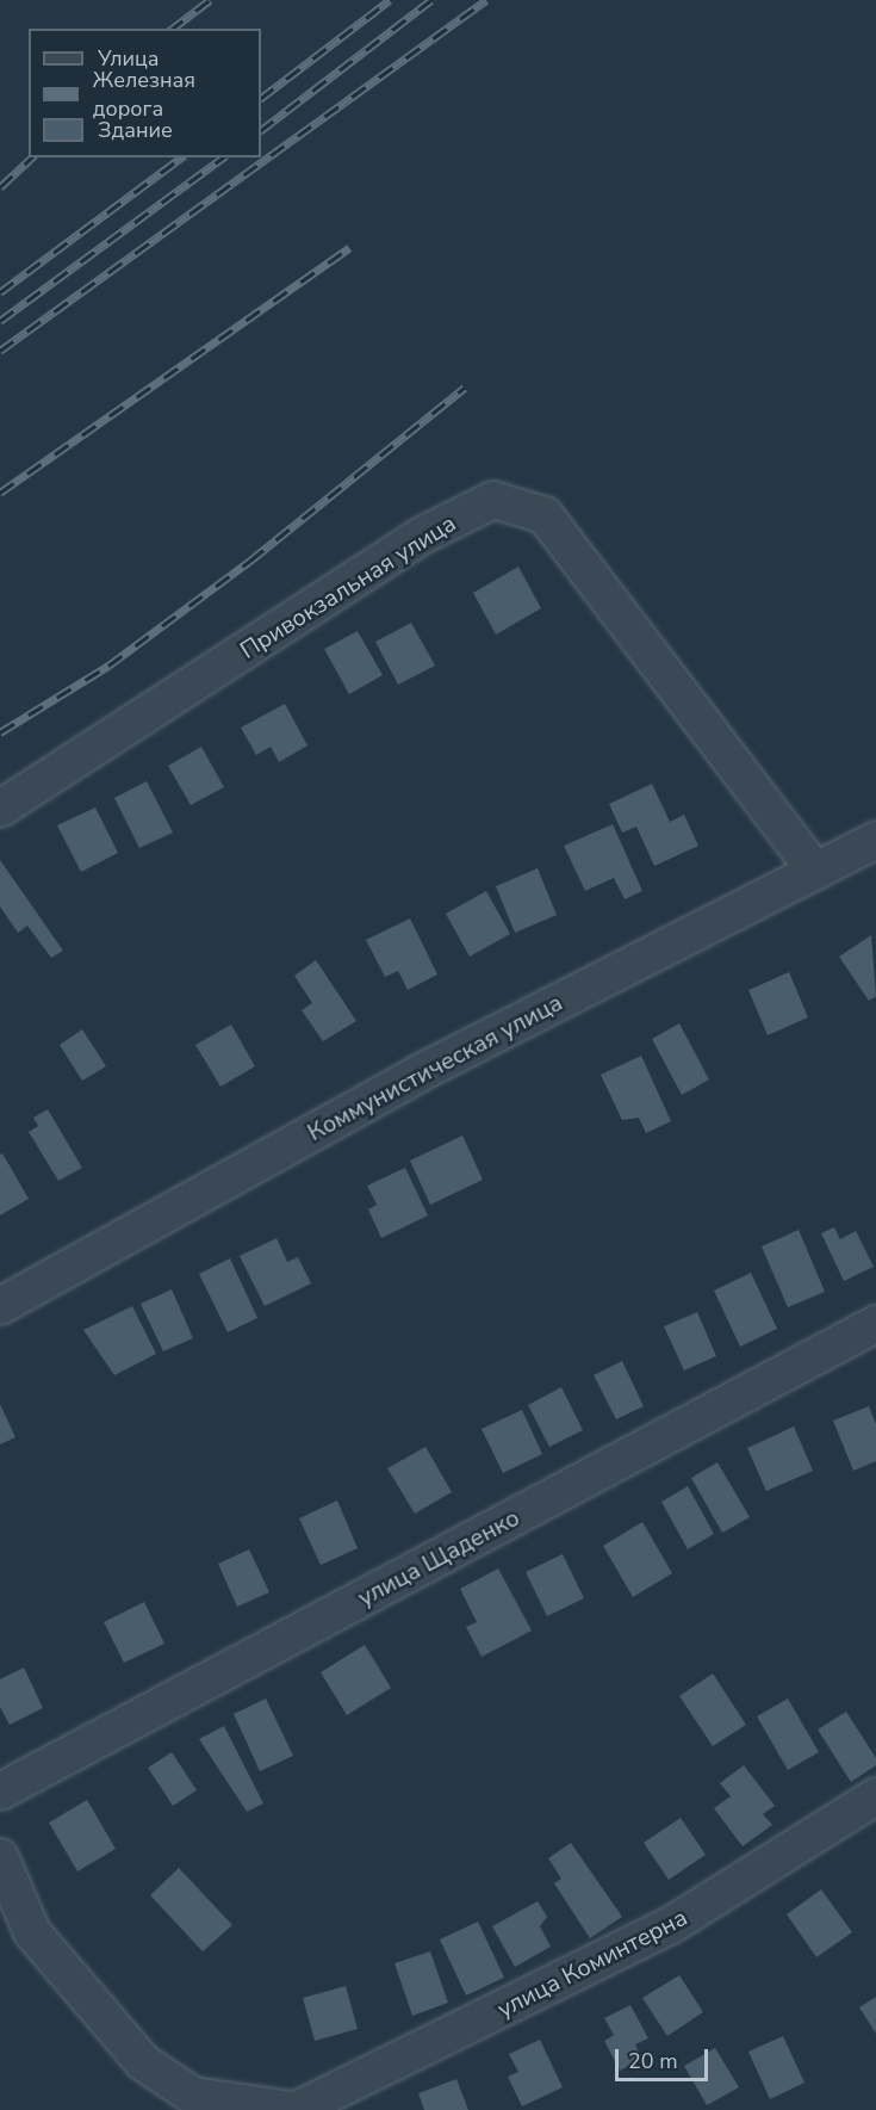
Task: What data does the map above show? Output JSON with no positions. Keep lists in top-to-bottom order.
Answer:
{
  "streets": {
    "street": [
      "Привокзальная улица",
      "Коммунистическая улица",
      "улица Щаденко",
      "улица Коминтерна"
    ]
  },
  "crossings": [
    ["Привокзальная улица", "Коммунистическая улица"]
  ],
  "legend": ["Улица", "Железная дорога", "Здание"],
  "scale_bar": "20 m"
}
